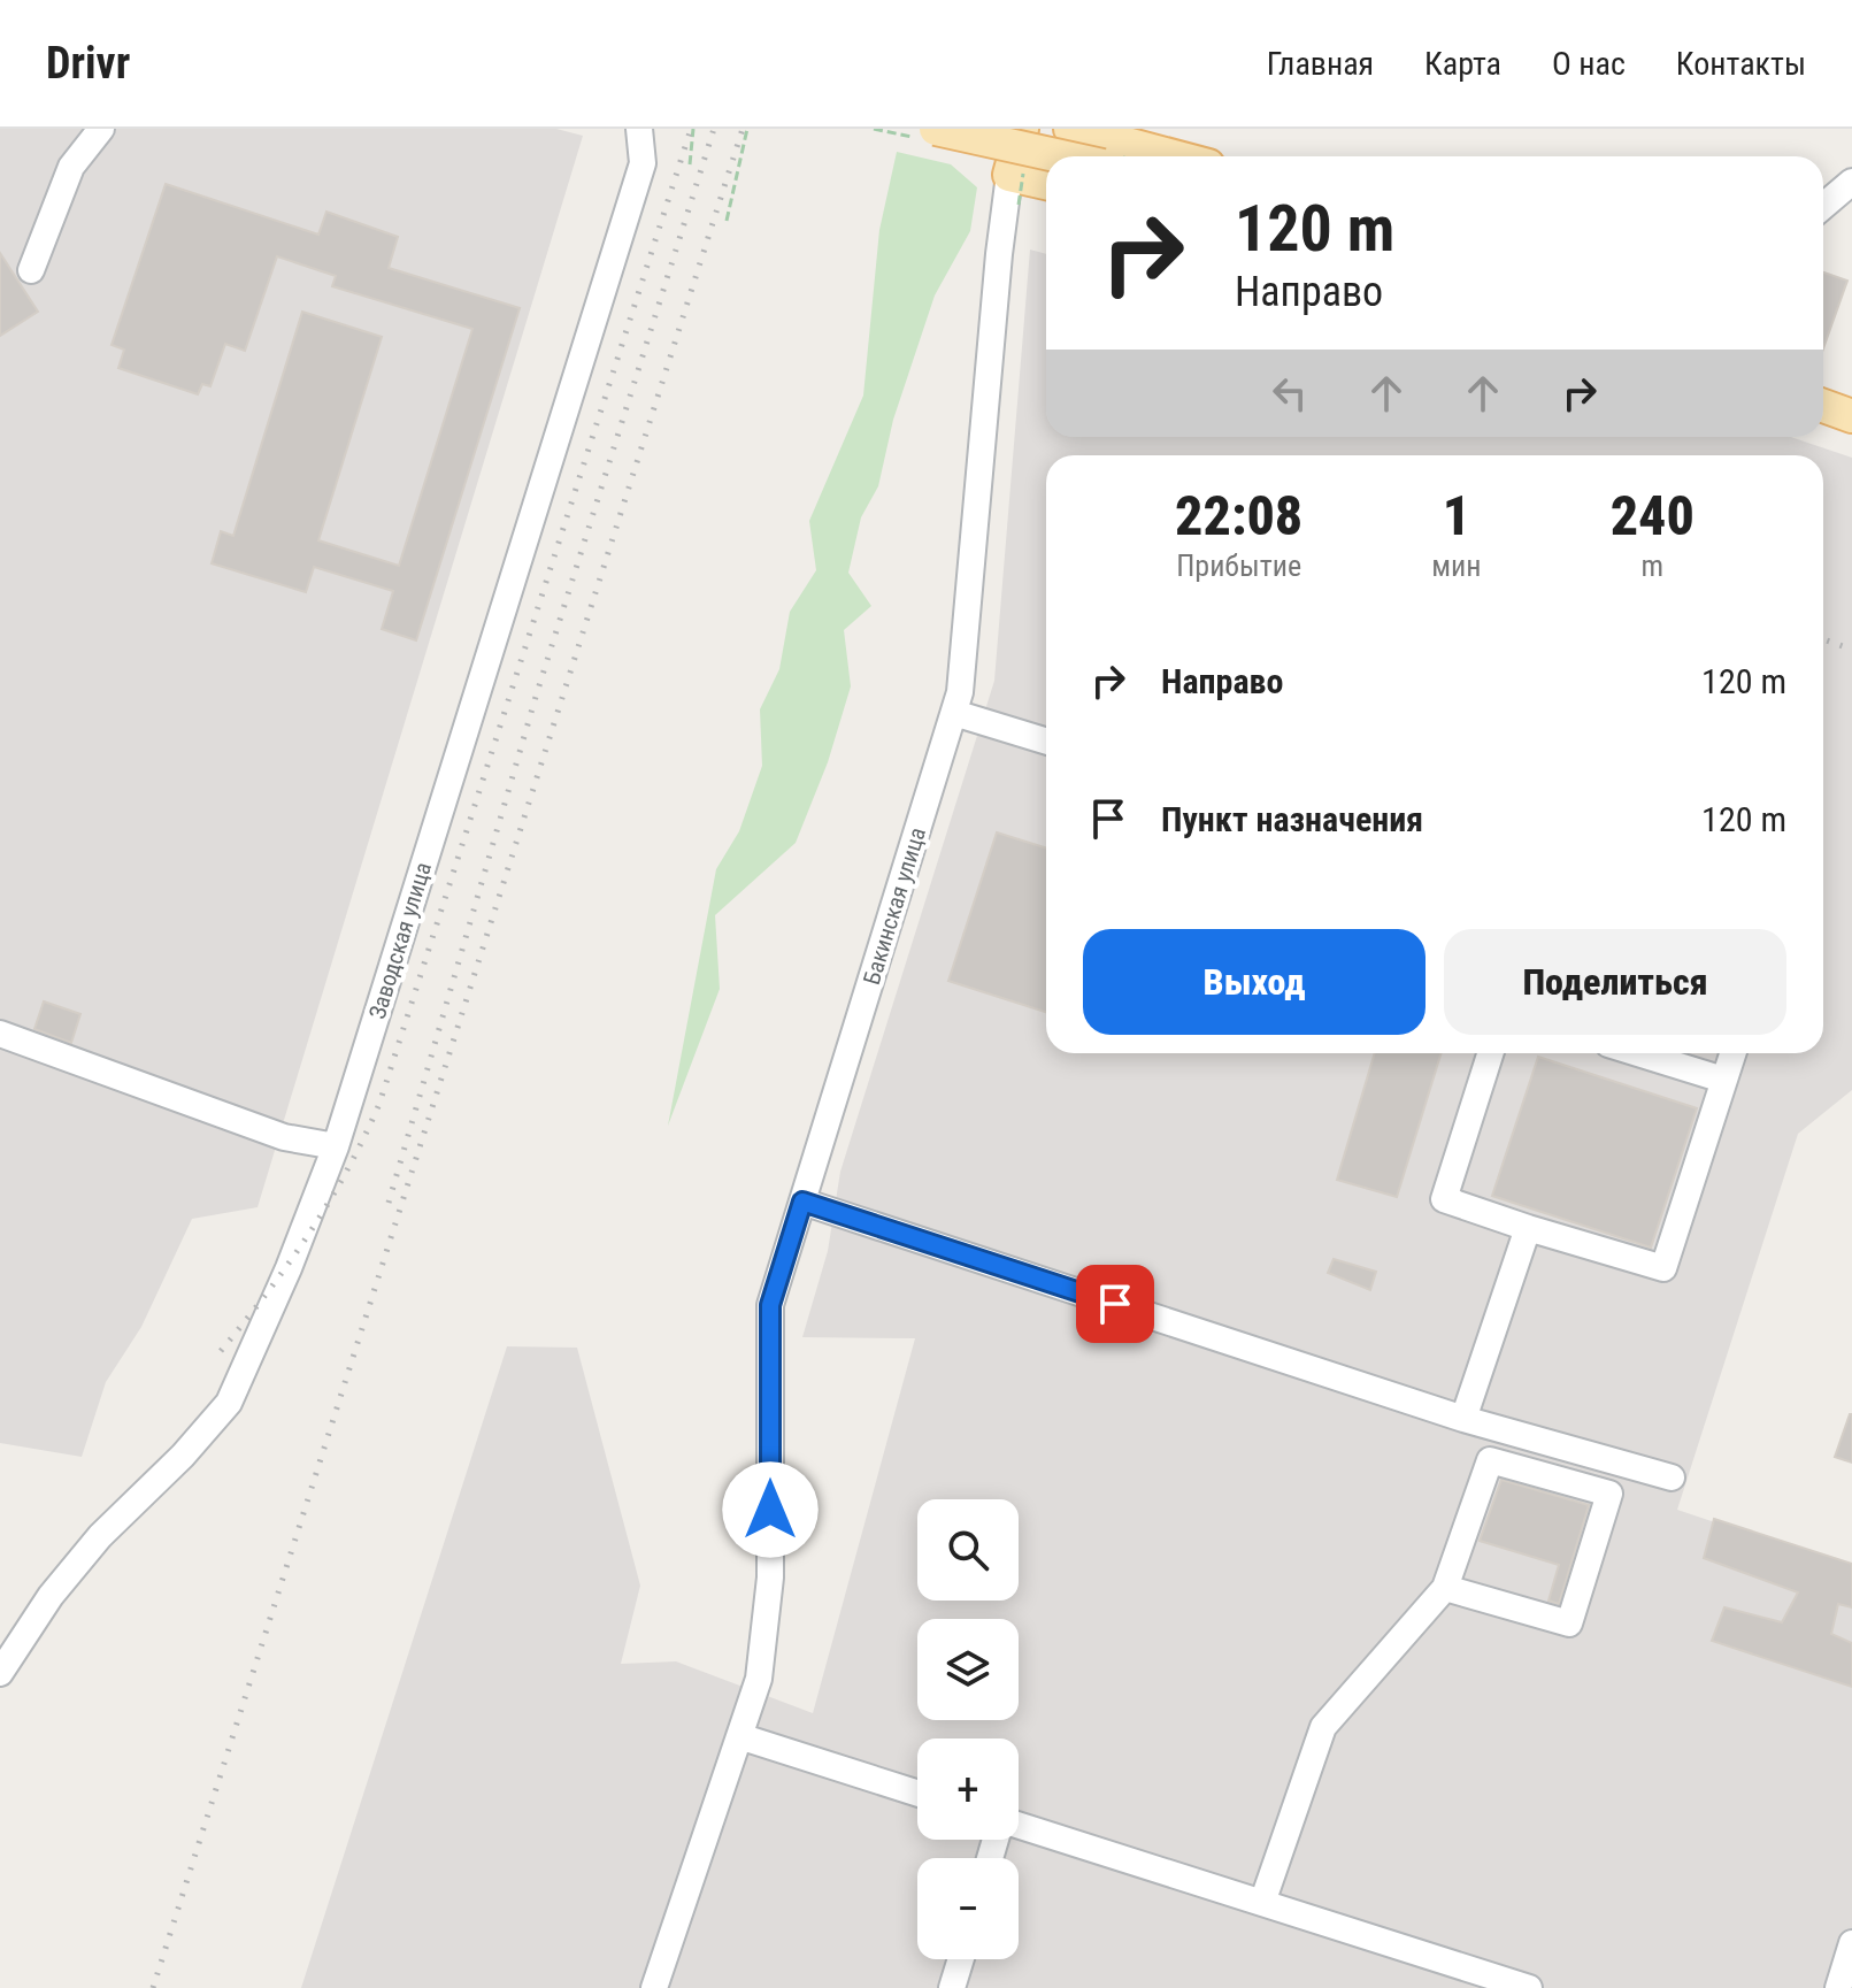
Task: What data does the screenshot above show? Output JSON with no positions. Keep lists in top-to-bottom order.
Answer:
{
  "streets": {
    "street": ["Бакинская улица", "Заводская улица"]
  },
  "page": {
    "header": "Drivr",
    "nav": [
      "Главная",
      "Карта",
      "О нас",
      "Контакты"
    ],
    "turn": ["120 m", "Направо"],
    "eta": [
      "22:08",
      "Прибытие",
      "1",
      "мин",
      "240",
      "m"
    ],
    "list": [
      {
        "name": "Направо",
        "value": "120 m"
      },
      {
        "name": "Пункт назначения",
        "value": "120 m"
      }
    ],
    "buttons": ["Выход", "Поделиться"],
    "map_buttons": ["+", "−"]
  }
}
